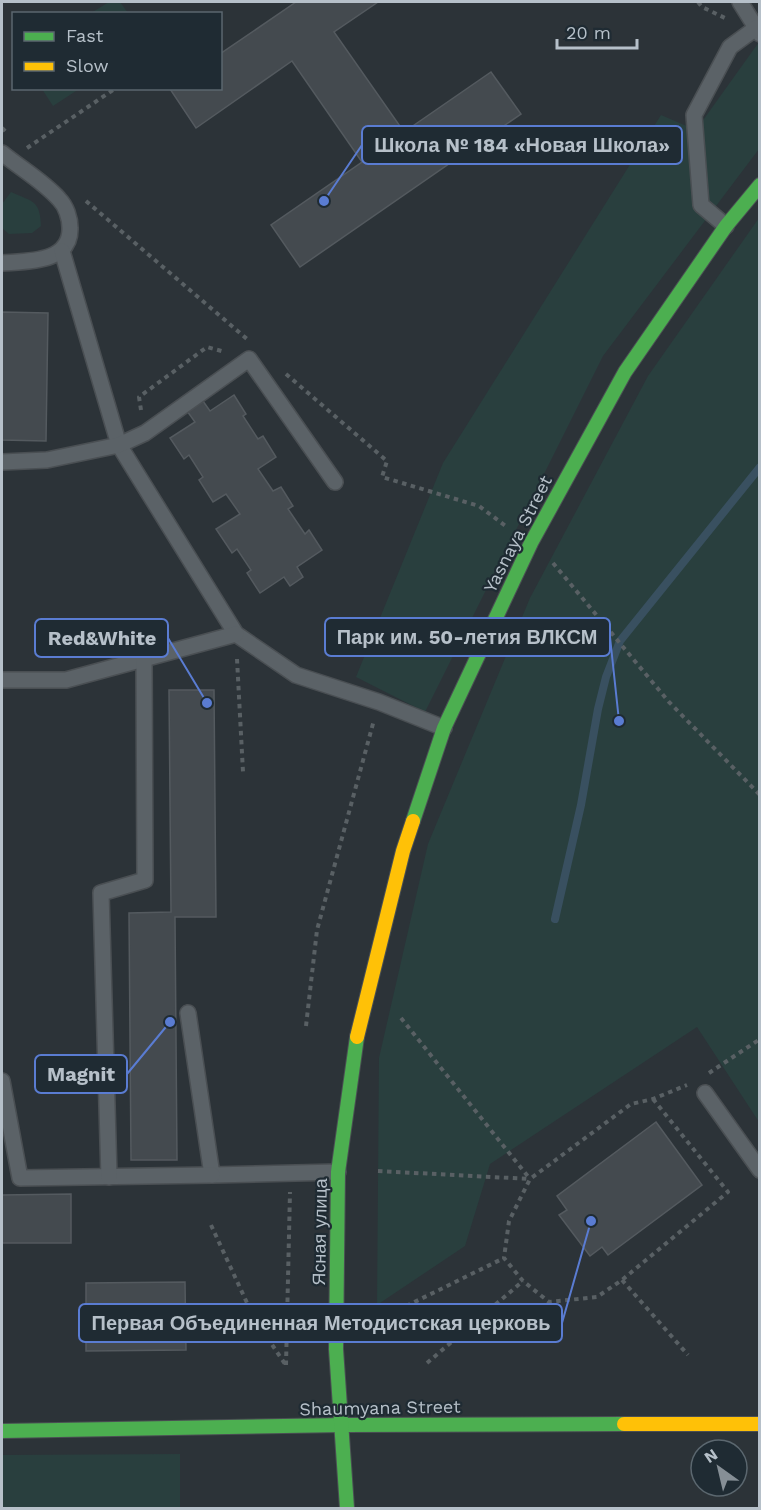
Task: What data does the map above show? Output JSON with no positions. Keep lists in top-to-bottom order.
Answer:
{
  "streets": {
    "street": ["Yasnaya Street", "Ясная улица", "Shaumyana Street"]
  },
  "crossings": [
    ["Yasnaya Street", "Ясная улица"],
    ["Ясная улица", "Shaumyana Street"]
  ],
  "places": [
    "Школа № 184 «Новая Школа»",
    "Red&White",
    "Парк им. 50-летия ВЛКСМ",
    "Magnit",
    "Первая Объединенная Методистская церковь"
  ],
  "legend": ["Fast", "Slow"],
  "scale_bar": "20 m",
  "north": "top left"
}
